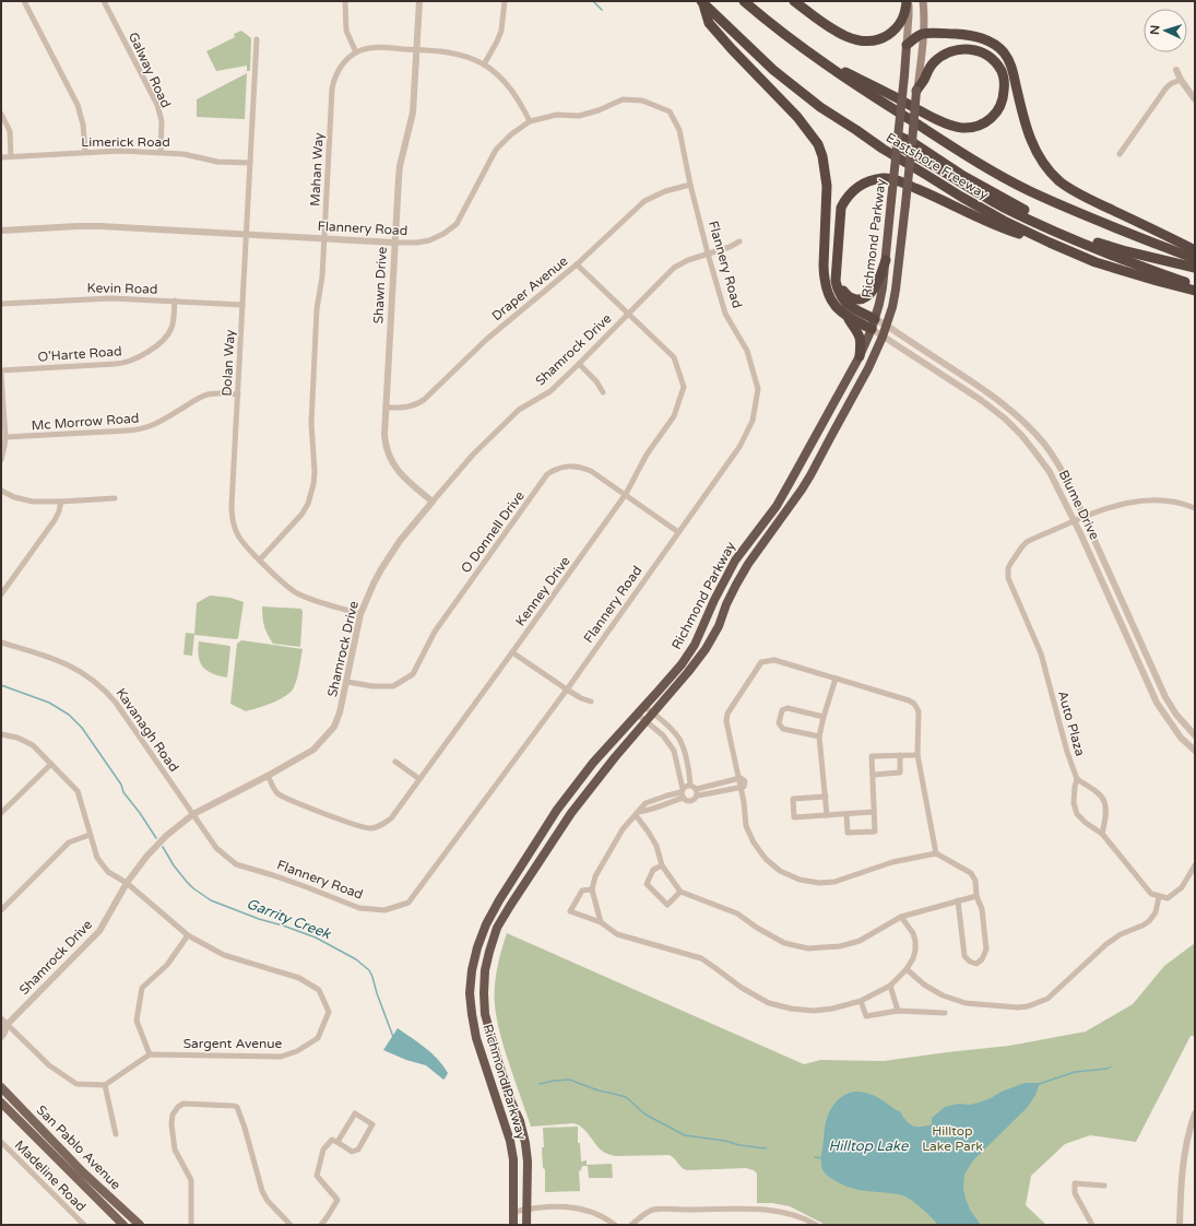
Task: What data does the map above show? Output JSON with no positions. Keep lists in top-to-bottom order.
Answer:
{
  "streets": {
    "highway": ["Eastshore Freeway", "Richmond Parkway"],
    "main road": ["San Pablo Avenue"],
    "street": [
      "Galway Road",
      "Limerick Road",
      "Mahan Way",
      "Flannery Road",
      "Shawn Drive",
      "Kevin Road",
      "Draper Avenue",
      "Shamrock Drive",
      "O'Harte Road",
      "Dolan Way",
      "Mc Morrow Road",
      "Blume Drive",
      "O Donnell Drive",
      "Kenney Drive",
      "Auto Plaza",
      "Kavanagh Road",
      "Sargent Avenue",
      "Madeline Road"
    ]
  },
  "crossings": [
    ["Galway Road", "Limerick Road"],
    ["Limerick Road", "Dolan Way"],
    ["Mahan Way", "Flannery Road"],
    ["Mahan Way", "Shawn Drive"],
    ["Mahan Way", "Dolan Way"],
    ["Flannery Road", "Shawn Drive"],
    ["Flannery Road", "Draper Avenue"],
    ["Flannery Road", "Shamrock Drive"],
    ["Flannery Road", "Dolan Way"],
    ["Flannery Road", "O Donnell Drive"],
    ["Flannery Road", "Kavanagh Road"],
    ["Richmond Parkway", "Blume Drive"],
    ["Shawn Drive", "Draper Avenue"],
    ["Shawn Drive", "Shamrock Drive"],
    ["Kevin Road", "O'Harte Road"],
    ["Kevin Road", "Dolan Way"],
    ["Draper Avenue", "Kenney Drive"],
    ["Shamrock Drive", "Dolan Way"],
    ["Shamrock Drive", "O Donnell Drive"],
    ["Shamrock Drive", "Kenney Drive"],
    ["Shamrock Drive", "Kavanagh Road"],
    ["Shamrock Drive", "Sargent Avenue"],
    ["Dolan Way", "Mc Morrow Road"],
    ["Blume Drive", "Auto Plaza"],
    ["O Donnell Drive", "Kenney Drive"]
  ],
  "water": ["Garrity Creek", "Hilltop Lake"],
  "parks": ["Hilltop Lake Park"],
  "north": "left"
}
